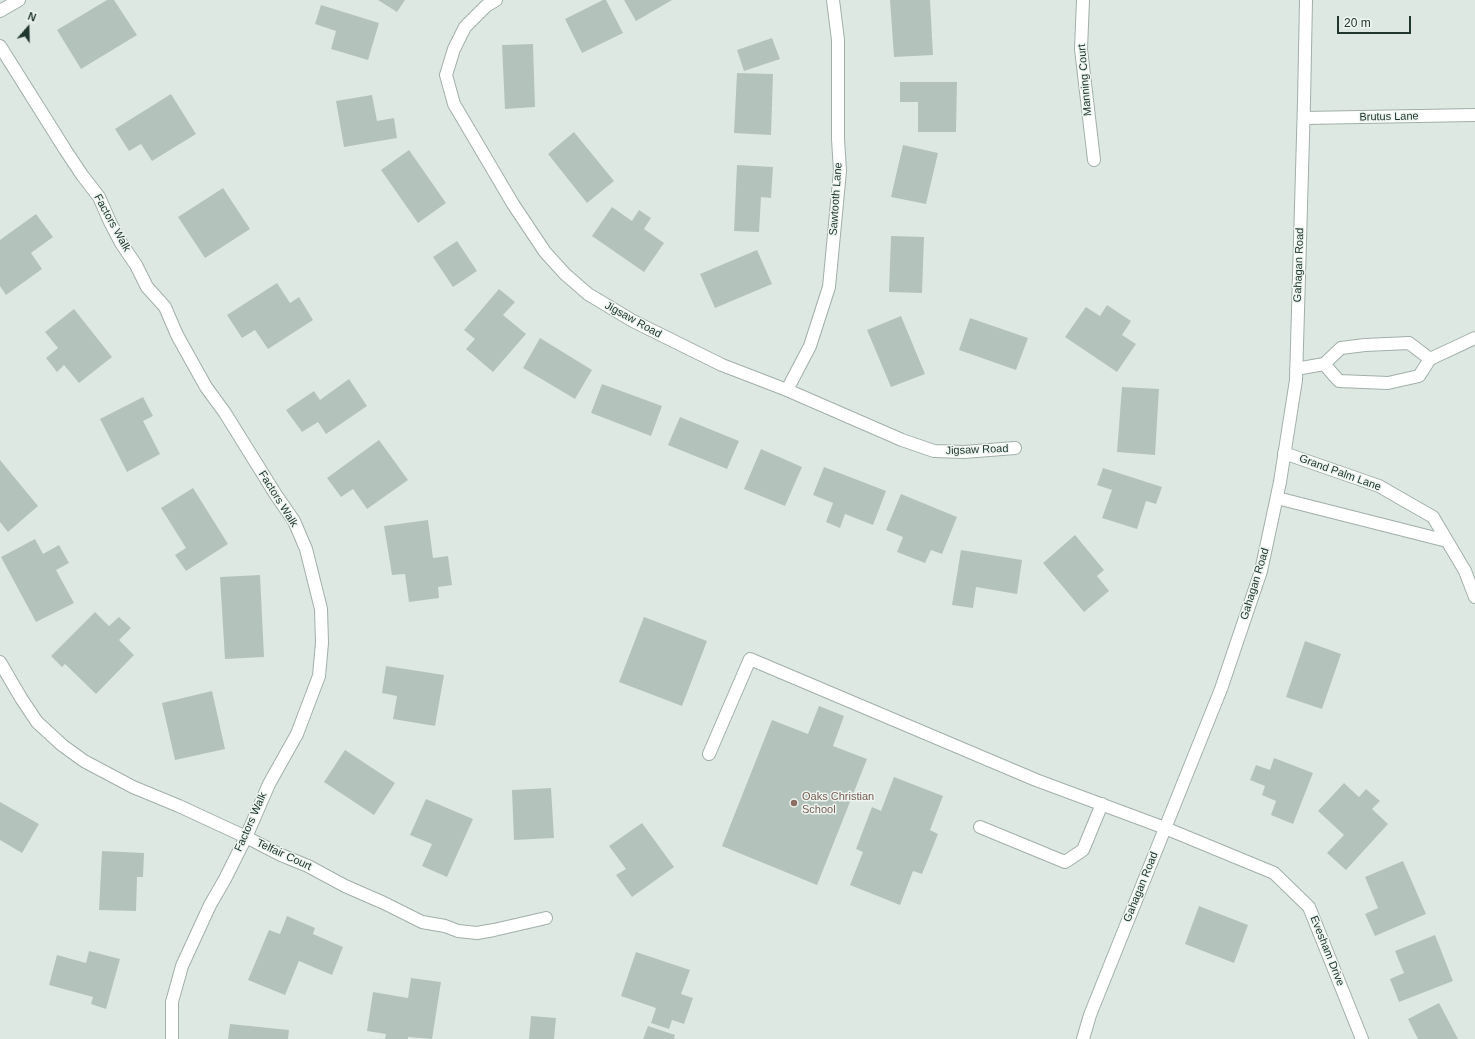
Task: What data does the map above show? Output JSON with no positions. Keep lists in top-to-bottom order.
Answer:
{
  "streets": {
    "street": [
      "Manning Court",
      "Brutus Lane",
      "Sawtooth Lane",
      "Factors Walk",
      "Gahagan Road",
      "Jigsaw Road",
      "Grand Palm Lane",
      "Telfair Court",
      "Evesham Drive"
    ]
  },
  "crossings": [
    ["Brutus Lane", "Gahagan Road"],
    ["Sawtooth Lane", "Jigsaw Road"],
    ["Factors Walk", "Telfair Court"],
    ["Gahagan Road", "Grand Palm Lane"],
    ["Gahagan Road", "Evesham Drive"]
  ],
  "places": ["Oaks Christian School"],
  "scale_bar": "20 m",
  "north": "top"
}
